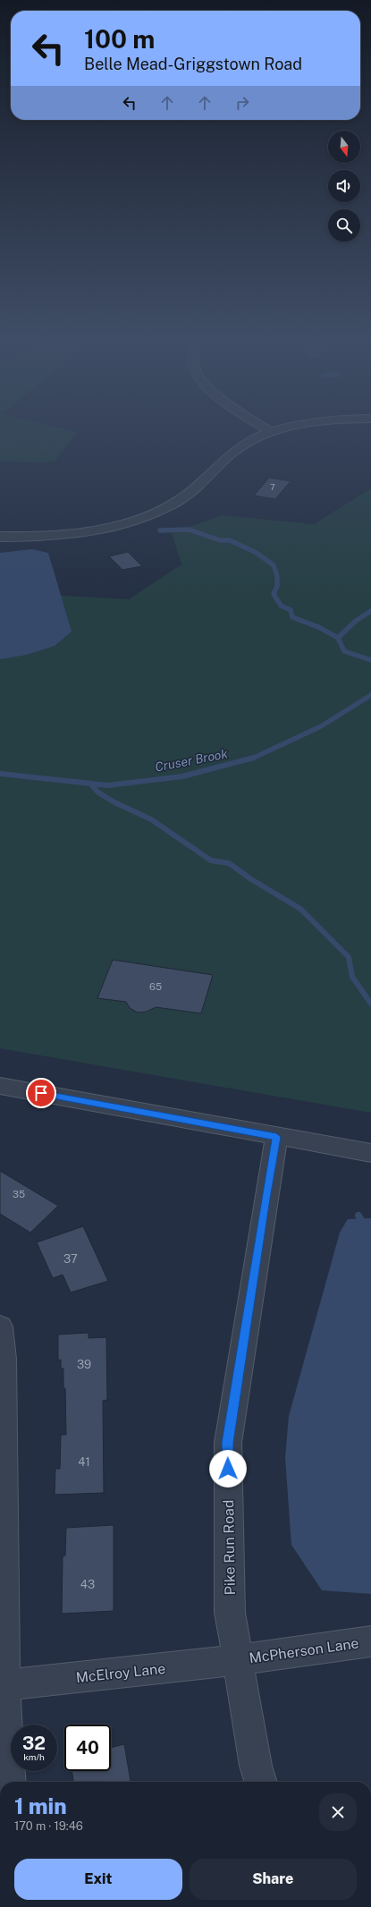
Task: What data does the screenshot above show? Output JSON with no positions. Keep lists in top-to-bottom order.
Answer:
{
  "streets": {
    "street": ["Pike Run Road", "McPherson Lane", "McElroy Lane"]
  },
  "crossings": [
    ["Pike Run Road", "McPherson Lane"],
    ["Pike Run Road", "McElroy Lane"],
    ["McPherson Lane", "McElroy Lane"]
  ],
  "water": ["Cruser Brook"],
  "house_numbers": [
    "7",
    "65",
    "35",
    "37",
    "39",
    "41",
    "43"
  ],
  "north": "bottom",
  "page": {
    "turn": ["100 m", "Belle Mead-Griggstown Road"],
    "speed": "32 km/h",
    "limit": "40",
    "heading": ["1 min", "170 m · 19:46"],
    "buttons": ["Exit", "Share"]
  }
}
